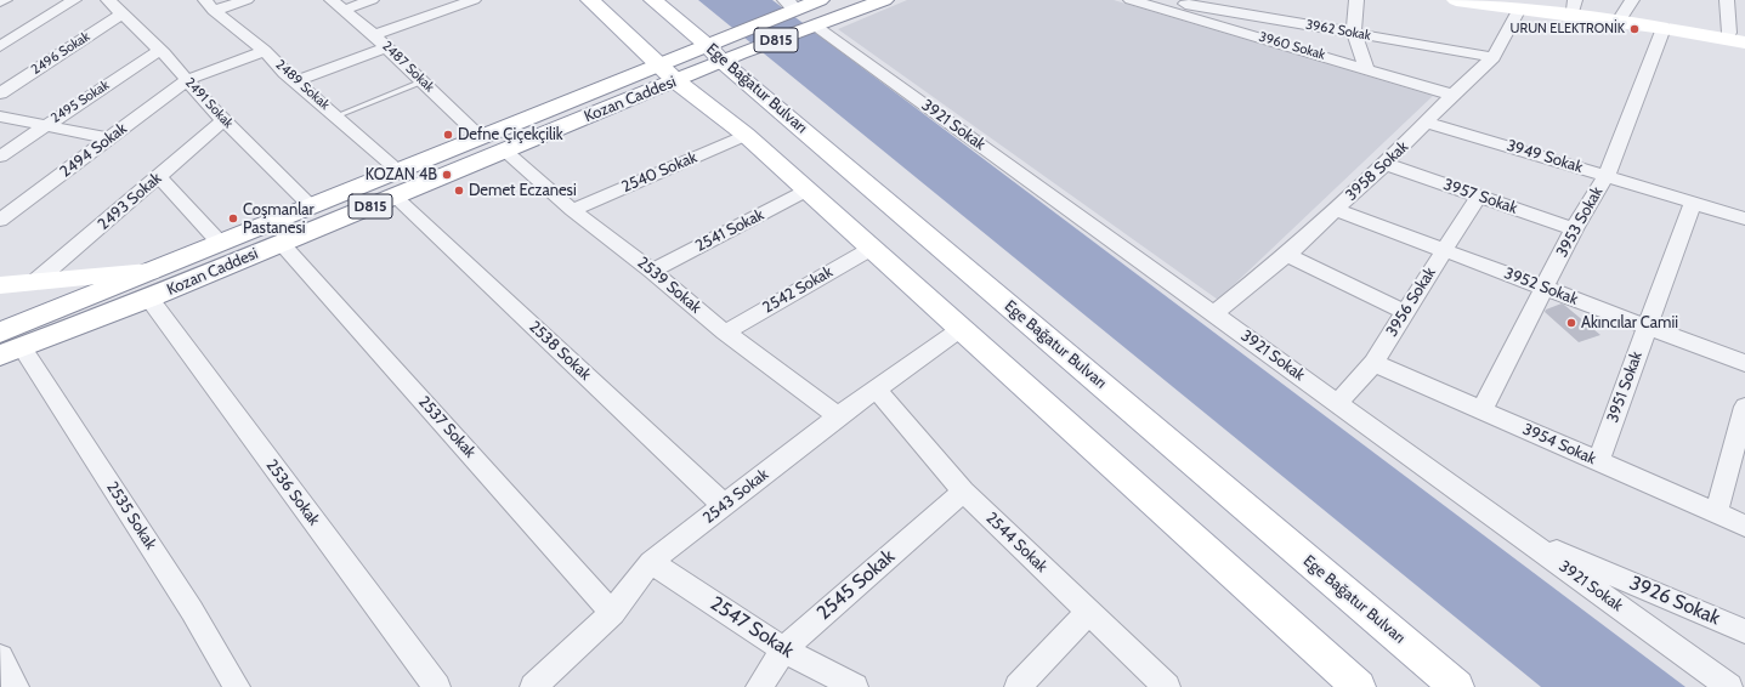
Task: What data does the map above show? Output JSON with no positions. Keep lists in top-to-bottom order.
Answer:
{
  "streets": {
    "main road": ["D815", "Ege Bağatur Bulvarı", "Kozan Caddesi"],
    "street": [
      "3962 Sokak",
      "3960 Sokak",
      "2496 Sokak",
      "2487 Sokak",
      "2489 Sokak",
      "2495 Sokak",
      "2491 Sokak",
      "3921 Sokak",
      "2494 Sokak",
      "3949 Sokak",
      "3958 Sokak",
      "2540 Sokak",
      "3957 Sokak",
      "2493 Sokak",
      "3953 Sokak",
      "2541 Sokak",
      "2539 Sokak",
      "3952 Sokak",
      "2542 Sokak",
      "3956 Sokak",
      "2538 Sokak",
      "3951 Sokak",
      "2537 Sokak",
      "3954 Sokak",
      "2536 Sokak",
      "2543 Sokak",
      "2535 Sokak",
      "2544 Sokak",
      "2545 Sokak",
      "3926 Sokak",
      "2547 Sokak"
    ]
  },
  "crossings": [
    ["3962 Sokak", "3960 Sokak"],
    ["3962 Sokak", "3958 Sokak"],
    ["3960 Sokak", "3958 Sokak"],
    ["2496 Sokak", "2491 Sokak"],
    ["2487 Sokak", "Kozan Caddesi"],
    ["2489 Sokak", "Kozan Caddesi"],
    ["2489 Sokak", "2494 Sokak"],
    ["Ege Bağatur Bulvarı", "Kozan Caddesi"],
    ["Kozan Caddesi", "2491 Sokak"],
    ["Kozan Caddesi", "3921 Sokak"],
    ["Kozan Caddesi", "2539 Sokak"],
    ["Kozan Caddesi", "2538 Sokak"],
    ["Kozan Caddesi", "2537 Sokak"],
    ["Kozan Caddesi", "2536 Sokak"],
    ["Kozan Caddesi", "2535 Sokak"],
    ["2495 Sokak", "2491 Sokak"],
    ["2491 Sokak", "2494 Sokak"],
    ["2491 Sokak", "2493 Sokak"],
    ["3921 Sokak", "3958 Sokak"],
    ["3921 Sokak", "3956 Sokak"],
    ["3921 Sokak", "3926 Sokak"],
    ["3949 Sokak", "3958 Sokak"],
    ["3949 Sokak", "3953 Sokak"],
    ["3949 Sokak", "3951 Sokak"],
    ["3958 Sokak", "3957 Sokak"],
    ["3958 Sokak", "3952 Sokak"],
    ["2540 Sokak", "2539 Sokak"],
    ["3957 Sokak", "3953 Sokak"],
    ["3957 Sokak", "3956 Sokak"],
    ["3953 Sokak", "3952 Sokak"],
    ["3953 Sokak", "3954 Sokak"],
    ["2541 Sokak", "2539 Sokak"],
    ["2539 Sokak", "2542 Sokak"],
    ["2539 Sokak", "2543 Sokak"],
    ["3952 Sokak", "3956 Sokak"],
    ["3952 Sokak", "3951 Sokak"],
    ["3956 Sokak", "3954 Sokak"],
    ["2538 Sokak", "2543 Sokak"],
    ["3951 Sokak", "3954 Sokak"],
    ["2537 Sokak", "2543 Sokak"],
    ["2543 Sokak", "2544 Sokak"],
    ["2543 Sokak", "2547 Sokak"],
    ["2544 Sokak", "2545 Sokak"],
    ["2545 Sokak", "2547 Sokak"]
  ],
  "places": [
    "URUN ELEKTRONİK",
    "Defne Çiçekçilik",
    "KOZAN 4B",
    "Demet Eczanesi",
    "Coşmanlar Pastanesi",
    "Akıncılar Camii"
  ]
}
